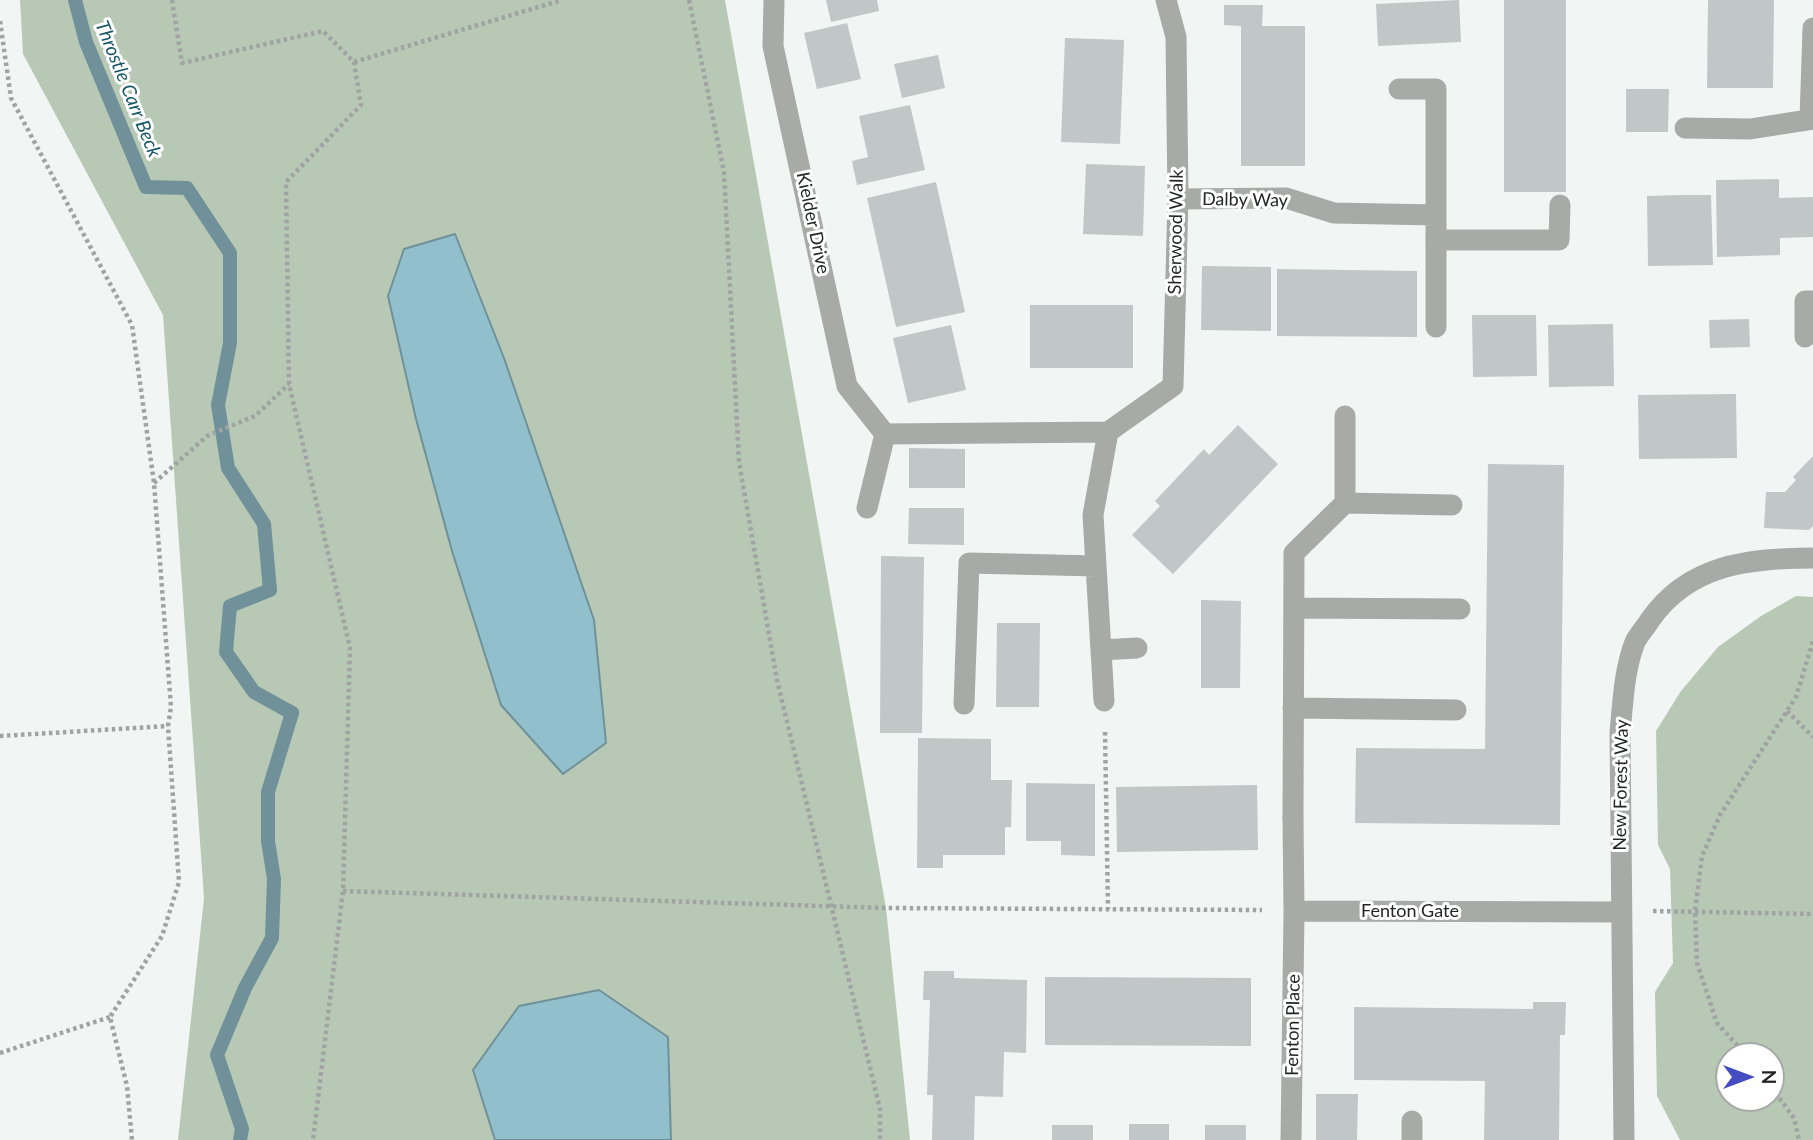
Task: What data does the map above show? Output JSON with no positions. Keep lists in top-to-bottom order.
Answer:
{
  "streets": {
    "street": [
      "Dalby Way",
      "Kielder Drive",
      "Sherwood Walk",
      "New Forest Way",
      "Fenton Gate",
      "Fenton Place"
    ]
  },
  "crossings": [
    ["Dalby Way", "Sherwood Walk"],
    ["New Forest Way", "Fenton Gate"],
    ["Fenton Gate", "Fenton Place"]
  ],
  "water": ["Throstle Carr Beck"],
  "north": "right"
}
